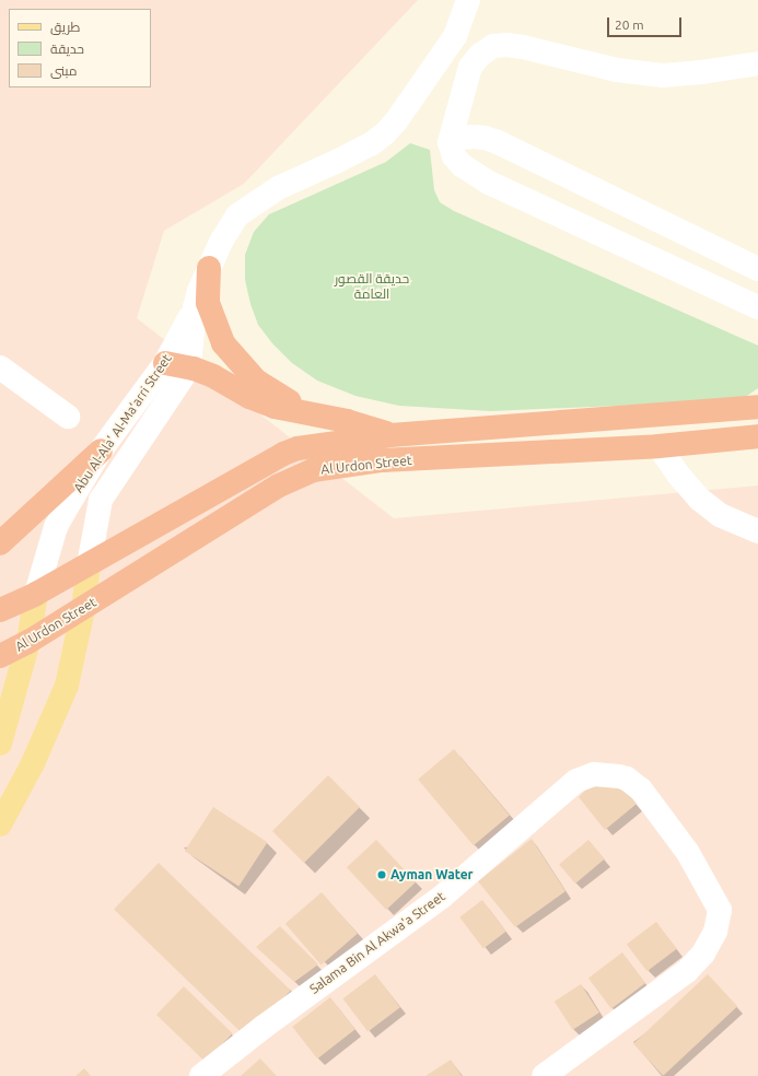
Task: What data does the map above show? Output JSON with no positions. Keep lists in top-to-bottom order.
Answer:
{
  "streets": {
    "highway": ["Al Urdon Street"],
    "main road": ["Abu Al-Ala' Al-Maʻarri Street"],
    "street": ["Salama Bin Al Akwa'a Street"]
  },
  "crossings": [
    ["Abu Al-Ala' Al-Maʻarri Street", "Al Urdon Street"]
  ],
  "parks": ["حديقة القصور العامة"],
  "places": ["Ayman Water"],
  "legend": ["طريق", "حديقة", "مبنى"],
  "scale_bar": "20 m"
}
